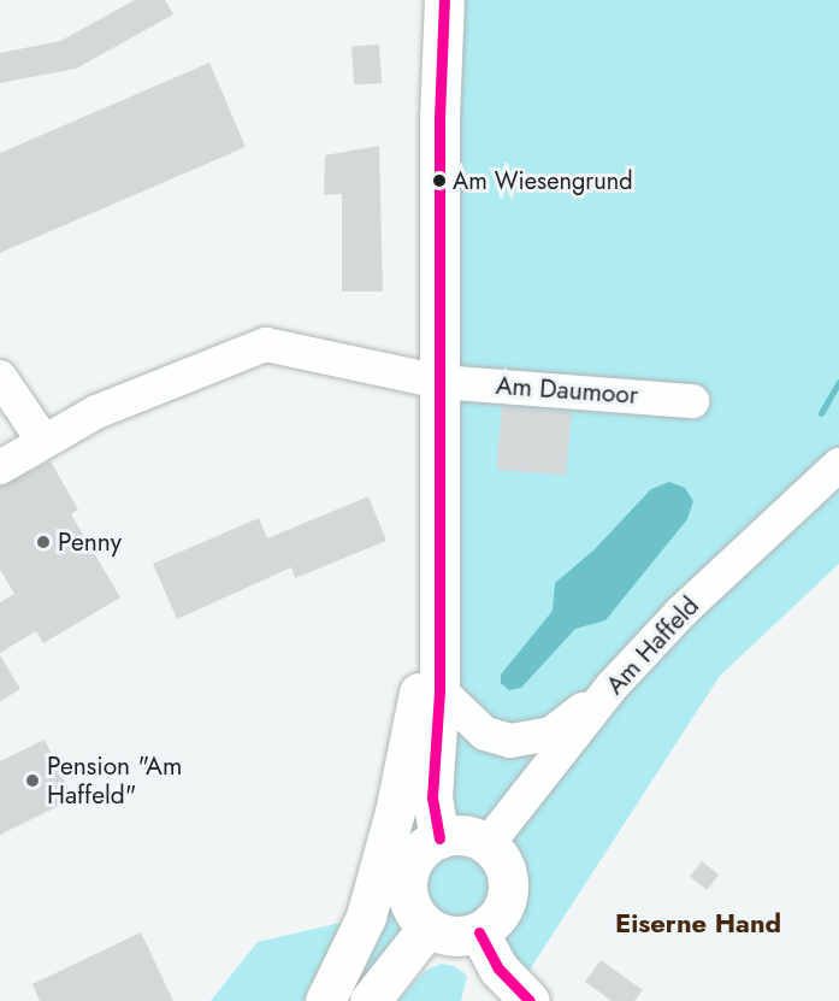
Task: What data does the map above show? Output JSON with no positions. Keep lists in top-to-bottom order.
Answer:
{
  "streets": {
    "street": ["Am Daumoor", "Am Haffeld"]
  },
  "districts": ["Eiserne Hand"],
  "places": ["Am Wiesengrund", "Penny", "Pension \"Am Haffeld\""]
}
